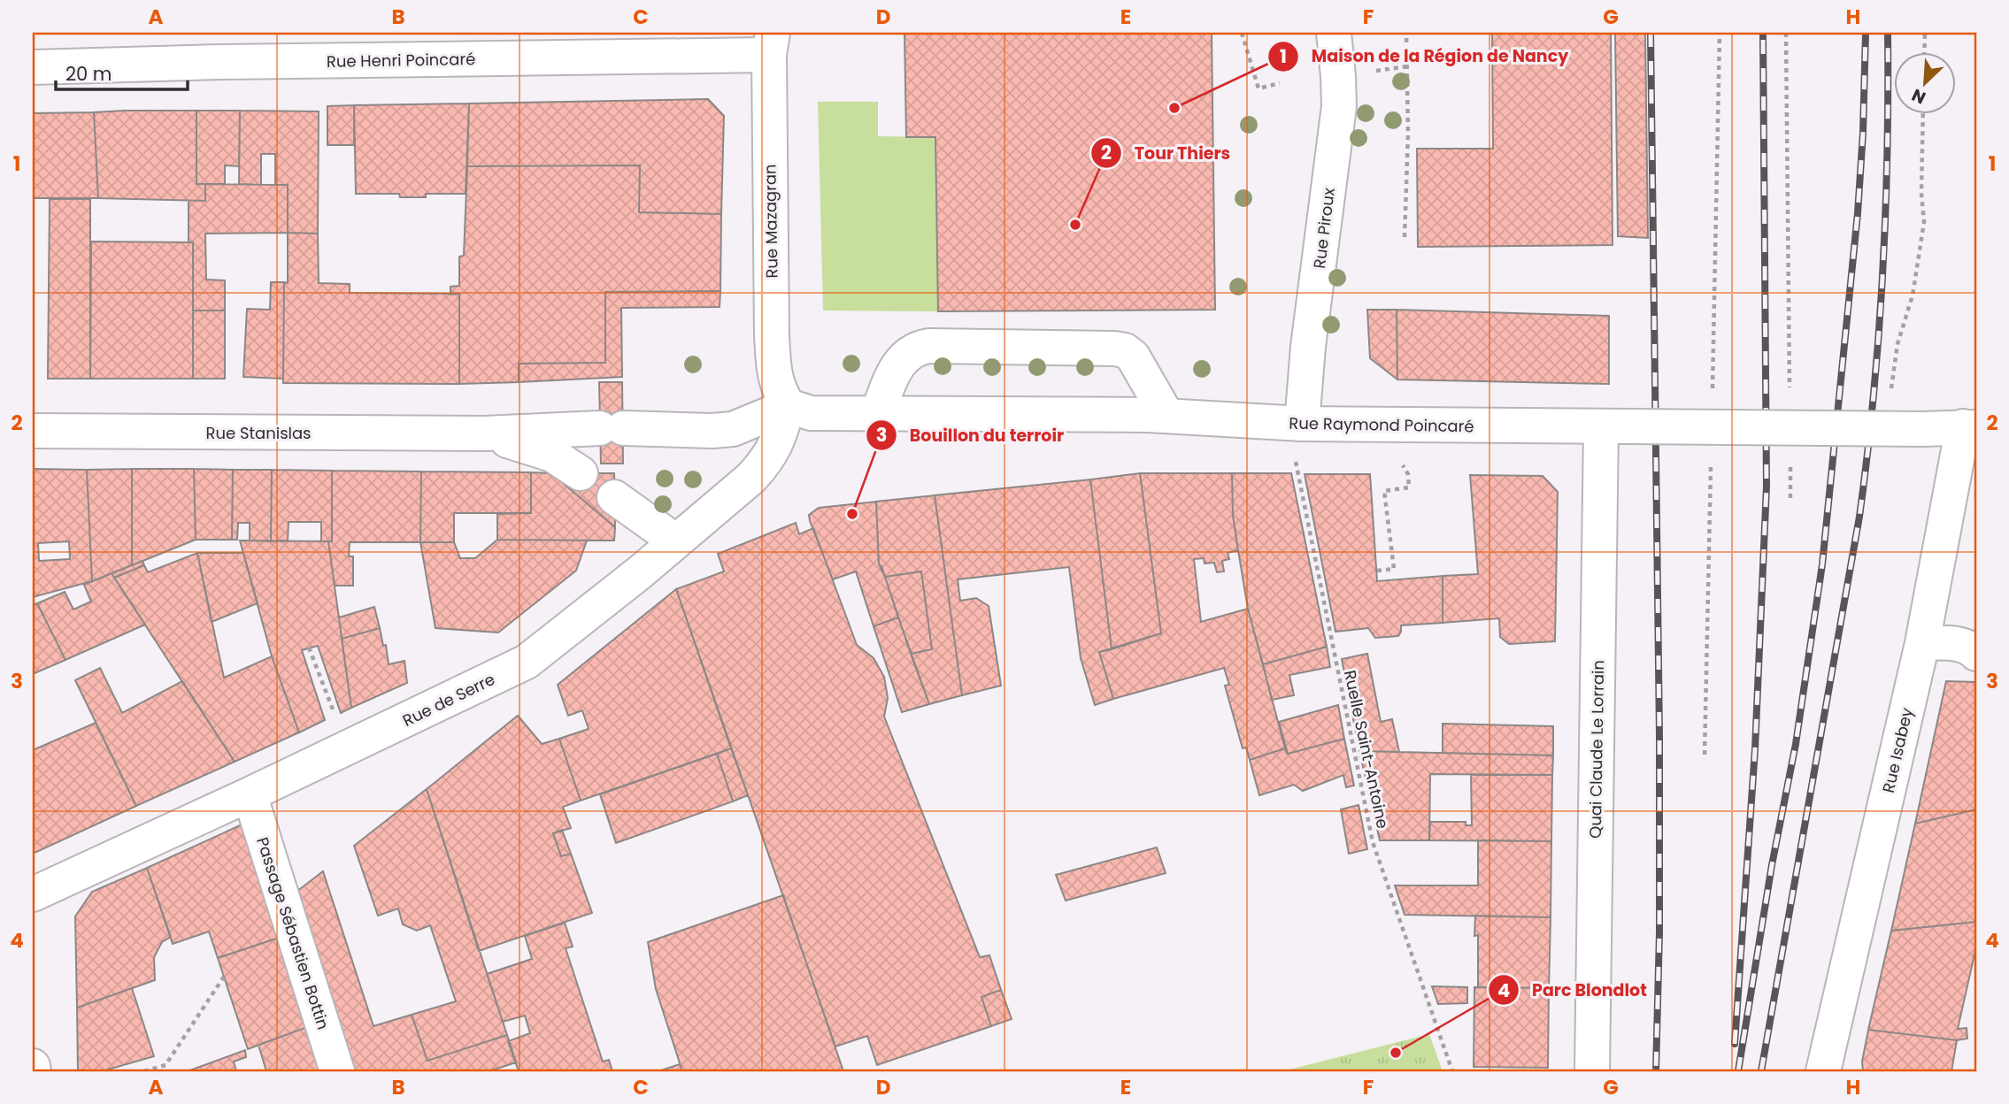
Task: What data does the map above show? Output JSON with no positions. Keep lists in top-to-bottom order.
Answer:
{
  "streets": {
    "street": [
      "Rue Henri Poincaré",
      "Rue Mazagran",
      "Rue Piroux",
      "Rue Raymond Poincaré",
      "Rue Stanislas",
      "Rue de Serre",
      "Quai Claude Le Lorrain",
      "Rue Isabey",
      "Passage Sébastien Bottin"
    ],
    "path": ["Ruelle Saint-Antoine"]
  },
  "crossings": [
    ["Rue Henri Poincaré", "Rue Mazagran"],
    ["Rue Mazagran", "Rue Raymond Poincaré"],
    ["Rue Mazagran", "Rue Stanislas"],
    ["Rue Mazagran", "Rue de Serre"],
    ["Rue Piroux", "Rue Raymond Poincaré"],
    ["Rue Piroux", "Ruelle Saint-Antoine"],
    ["Rue Raymond Poincaré", "Rue Stanislas"],
    ["Rue Raymond Poincaré", "Rue de Serre"],
    ["Rue Raymond Poincaré", "Ruelle Saint-Antoine"],
    ["Rue Raymond Poincaré", "Quai Claude Le Lorrain"],
    ["Rue Raymond Poincaré", "Rue Isabey"],
    ["Rue Stanislas", "Rue de Serre"],
    ["Rue de Serre", "Passage Sébastien Bottin"]
  ],
  "places": [
    "Maison de la Région de Nancy",
    "Tour Thiers",
    "Bouillon du terroir",
    "Parc Blondlot"
  ],
  "scale_bar": "20 m",
  "north": "bottom left",
  "grid": {
    "columns": [
      "A",
      "B",
      "C",
      "D",
      "E",
      "F",
      "G",
      "H"
    ],
    "rows": [
      "1",
      "2",
      "3",
      "4"
    ]
  }
}
